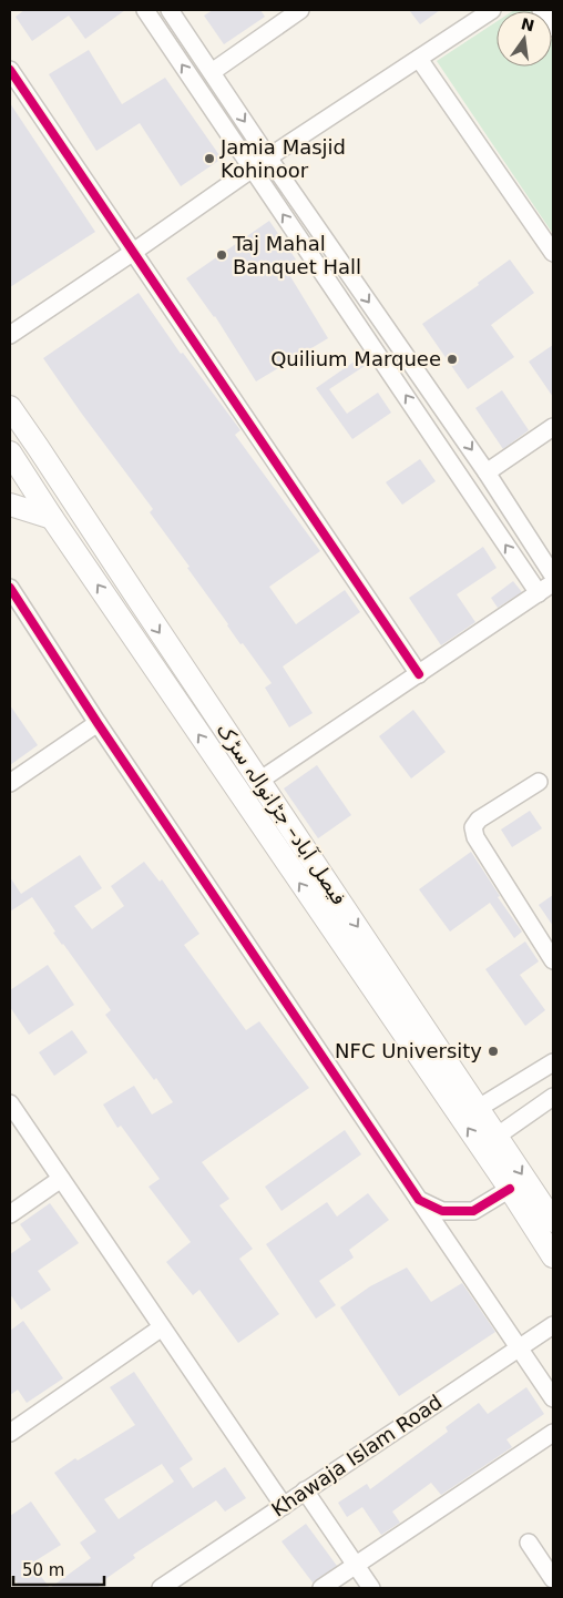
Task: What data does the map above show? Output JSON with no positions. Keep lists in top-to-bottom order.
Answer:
{
  "streets": {
    "main road": ["فیصل آباد– جڑانوالہ سڑک"],
    "street": ["Khawaja Islam Road"]
  },
  "places": [
    "Jamia Masjid Kohinoor",
    "Taj Mahal Banquet Hall",
    "Quilium Marquee",
    "NFC University"
  ],
  "scale_bar": "50 m",
  "north": "top"
}
